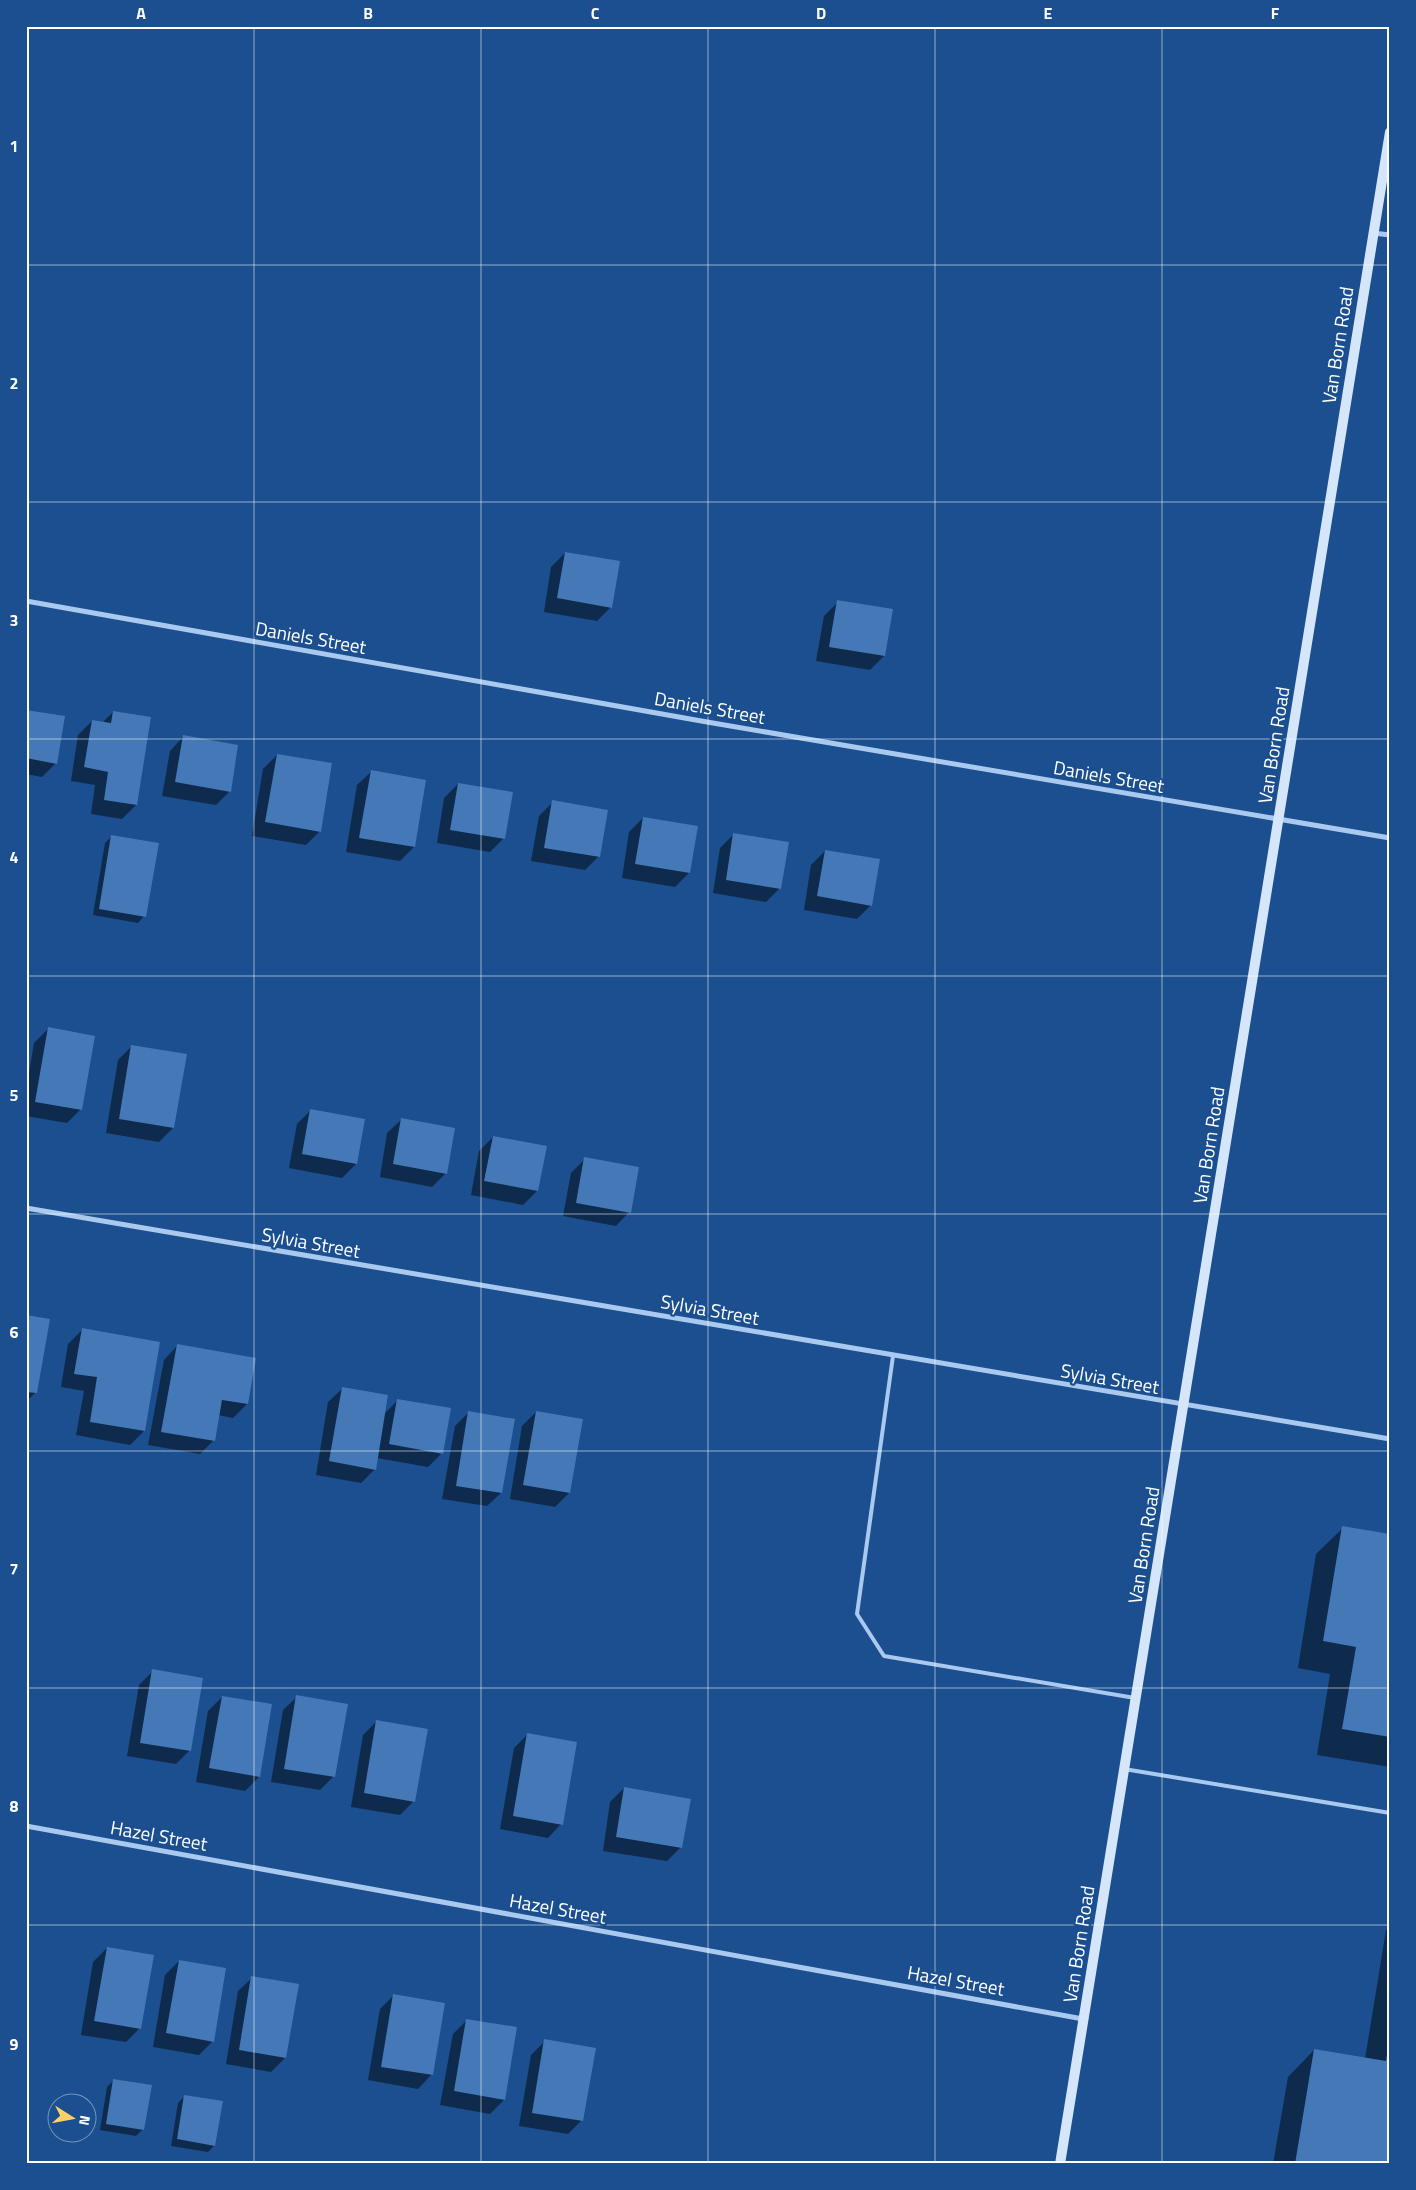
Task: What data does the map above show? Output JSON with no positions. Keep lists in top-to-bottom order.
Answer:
{
  "streets": {
    "main road": ["Van Born Road"],
    "street": ["Daniels Street", "Sylvia Street", "Hazel Street"]
  },
  "crossings": [
    ["Van Born Road", "Daniels Street"],
    ["Van Born Road", "Sylvia Street"],
    ["Van Born Road", "Hazel Street"]
  ],
  "north": "right",
  "grid": {
    "columns": [
      "A",
      "B",
      "C",
      "D",
      "E",
      "F"
    ],
    "rows": [
      "1",
      "2",
      "3",
      "4",
      "5",
      "6",
      "7",
      "8",
      "9"
    ]
  }
}
